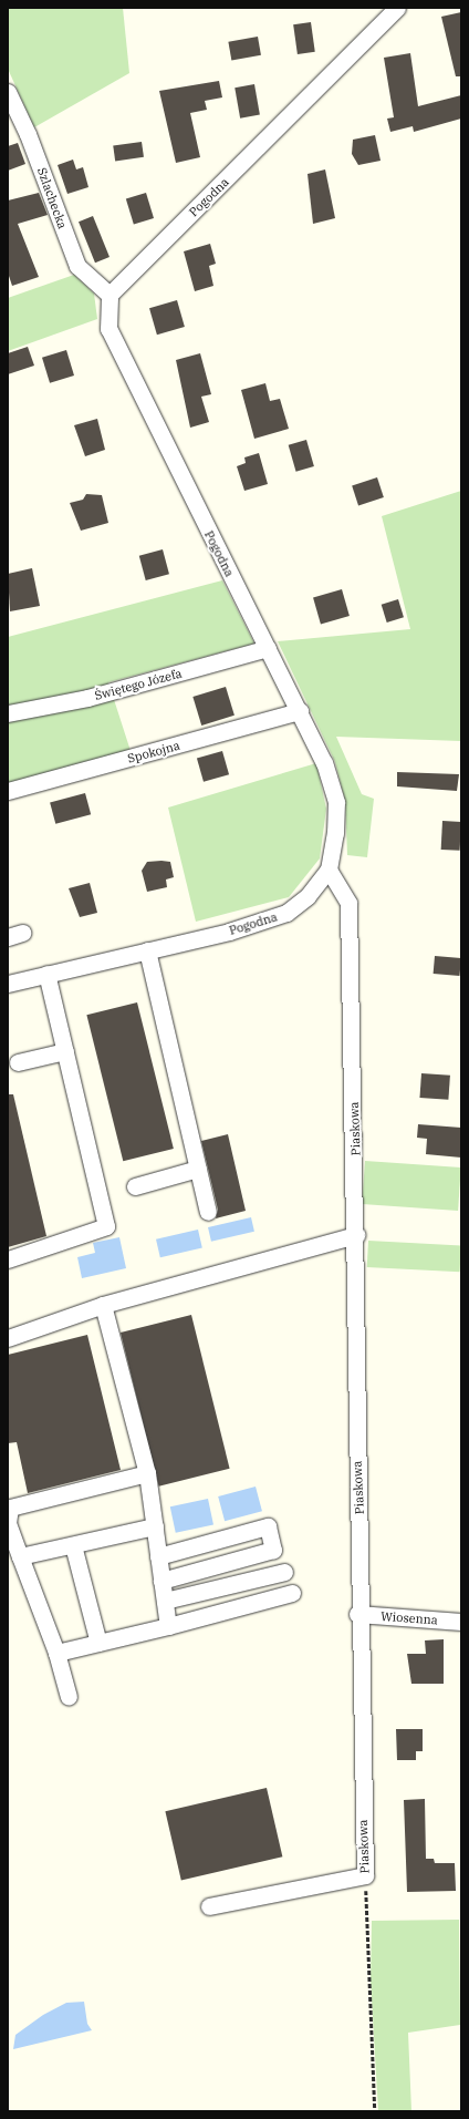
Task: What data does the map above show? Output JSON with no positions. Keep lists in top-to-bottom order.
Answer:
{
  "streets": {
    "street": [
      "Pogodna",
      "Szlachecka",
      "Świętego Józefa",
      "Spokojna",
      "Piaskowa",
      "Wiosenna"
    ]
  },
  "crossings": [
    ["Pogodna", "Szlachecka"],
    ["Pogodna", "Świętego Józefa"],
    ["Pogodna", "Spokojna"],
    ["Pogodna", "Piaskowa"],
    ["Piaskowa", "Wiosenna"]
  ]
}
